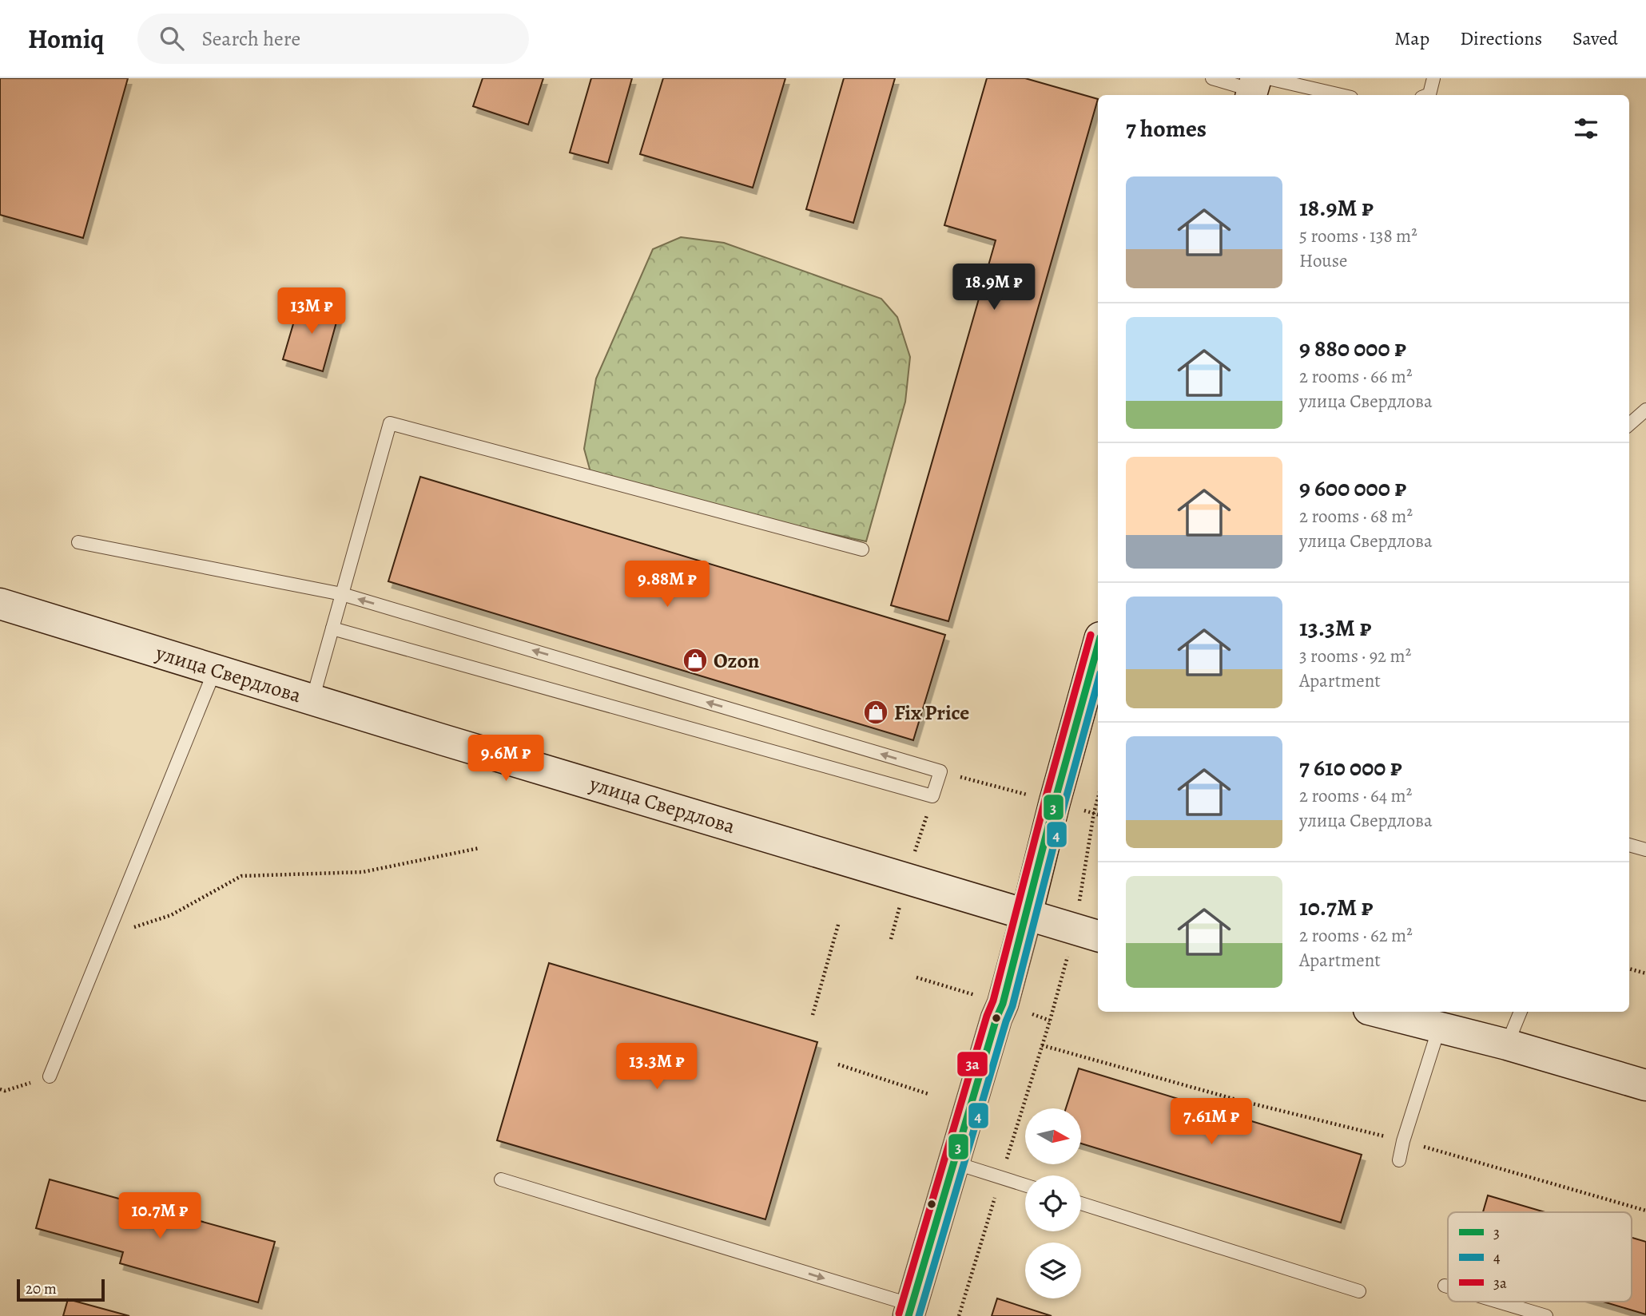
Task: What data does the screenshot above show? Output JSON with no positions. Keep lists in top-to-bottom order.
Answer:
{
  "streets": {
    "main road": ["улица Свердлова"]
  },
  "places": {
    "shop": ["Ozon", "Fix Price"]
  },
  "lines": ["transit line 3а", "transit line 3", "transit line 4"],
  "legend": ["3", "4", "3а"],
  "scale_bar": "20 m",
  "north": "right",
  "page": {
    "header": "Homiq",
    "search": "Search here",
    "nav": ["Map", "Directions", "Saved"],
    "heading": "7 homes",
    "list": [
      {
        "name": "18.9M ₽",
        "note": "5 rooms · 138 m² · House"
      },
      {
        "name": "9 880 000 ₽",
        "note": "2 rooms · 66 m² · улица Свердлова"
      },
      {
        "name": "9 600 000 ₽",
        "note": "2 rooms · 68 m² · улица Свердлова"
      },
      {
        "name": "13.3M ₽",
        "note": "3 rooms · 92 m² · Apartment"
      },
      {
        "name": "7 610 000 ₽",
        "note": "2 rooms · 64 m² · улица Свердлова"
      },
      {
        "name": "10.7M ₽",
        "note": "2 rooms · 62 m² · Apartment"
      }
    ],
    "price": [
      "18.9M ₽",
      "13M ₽",
      "9.88M ₽",
      "9.6M ₽",
      "13.3M ₽",
      "7.61M ₽",
      "10.7M ₽"
    ],
    "scale": "20 m"
  }
}
